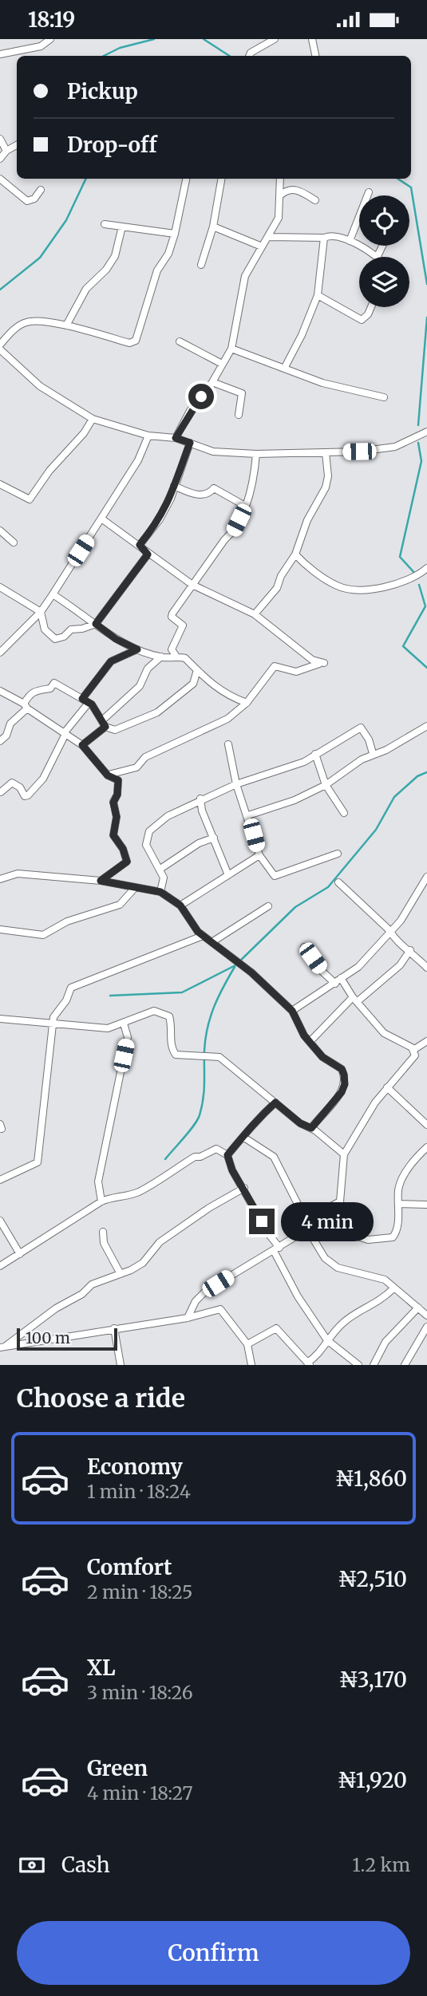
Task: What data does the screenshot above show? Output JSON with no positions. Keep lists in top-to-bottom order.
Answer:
{
  "scale_bar": "100 m",
  "page": {
    "status": "18:19",
    "banner": ["Pickup", "Drop-off"],
    "bubble": "4 min",
    "scale": "100 m",
    "heading": "Choose a ride",
    "list": [
      {
        "name": "Economy",
        "note": "1 min · 18:24",
        "value": "₦1,860"
      },
      {
        "name": "Comfort",
        "note": "2 min · 18:25",
        "value": "₦2,510"
      },
      {
        "name": "XL",
        "note": "3 min · 18:26",
        "value": "₦3,170"
      },
      {
        "name": "Green",
        "note": "4 min · 18:27",
        "value": "₦1,920"
      }
    ],
    "pay": ["Cash", "1.2 km"],
    "buttons": "Confirm"
  }
}
